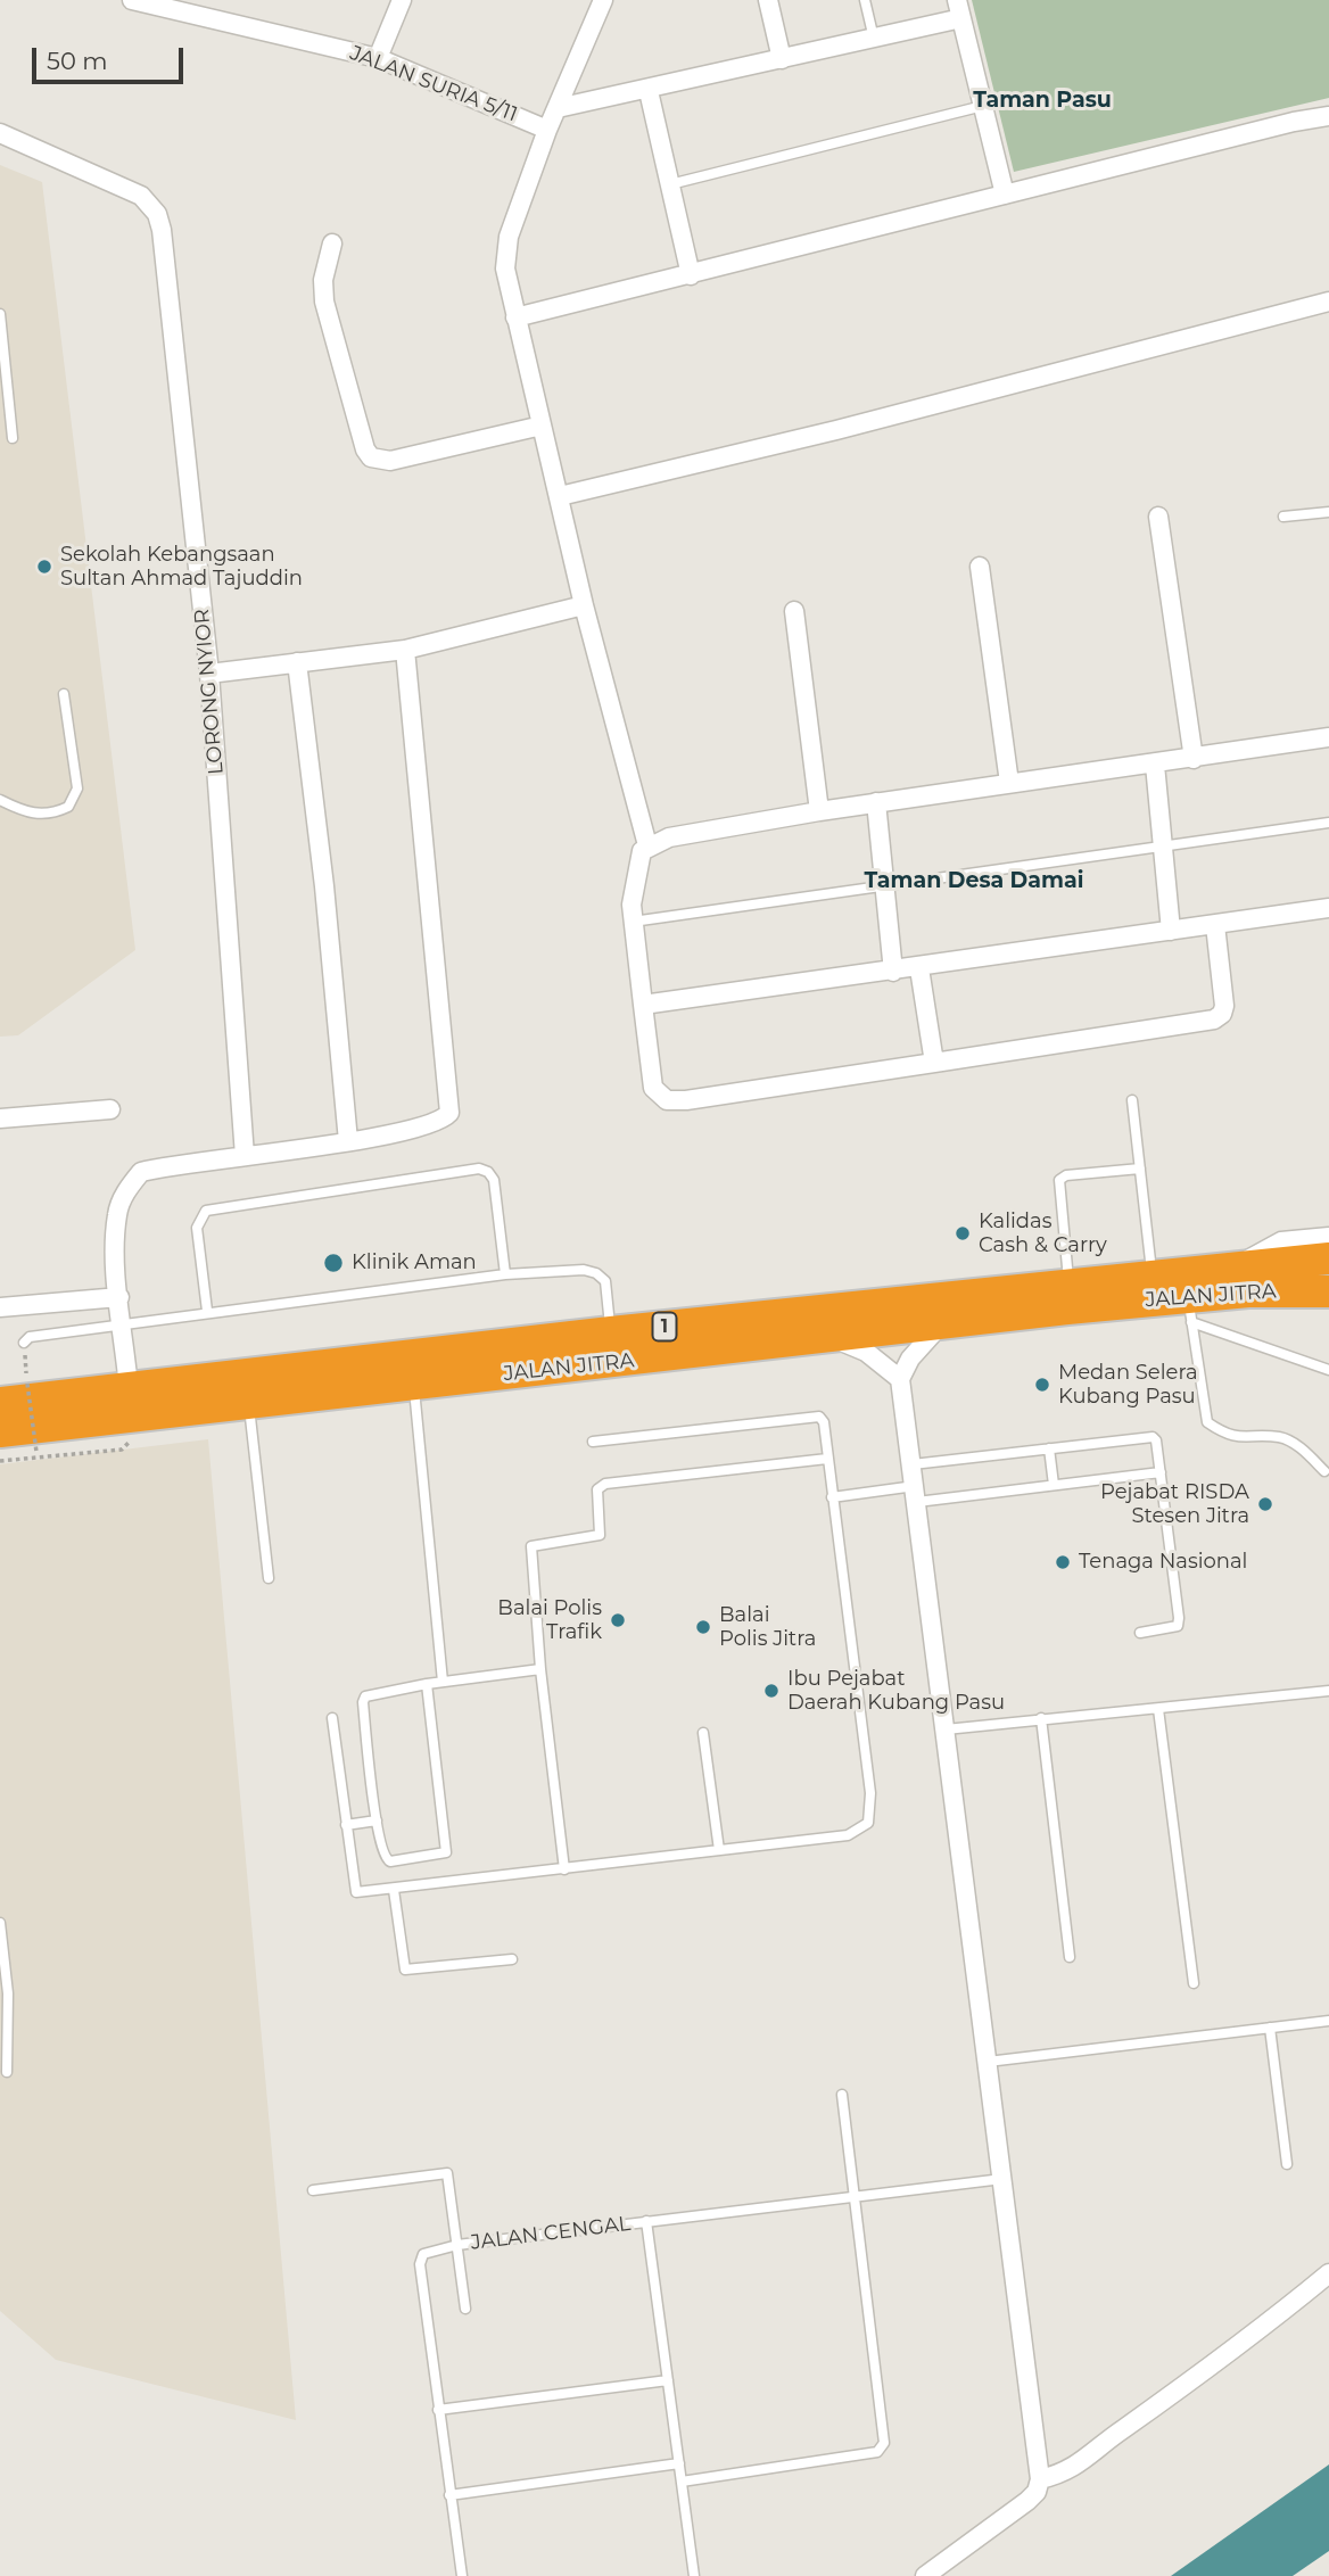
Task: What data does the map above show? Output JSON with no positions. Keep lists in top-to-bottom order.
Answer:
{
  "streets": {
    "highway": ["JALAN JITRA", "1"],
    "street": ["JALAN SURIA 5/11", "LORONG NYIOR"],
    "lane": ["JALAN CENGAL"]
  },
  "districts": ["Taman Pasu", "Taman Desa Damai"],
  "places": [
    "Sekolah Kebangsaan Sultan Ahmad Tajuddin",
    "Kalidas Cash & Carry",
    "Klinik Aman",
    "Medan Selera Kubang Pasu",
    "Pejabat RISDA Stesen Jitra",
    "Tenaga Nasional",
    "Balai Polis Trafik",
    "Balai Polis Jitra",
    "Ibu Pejabat Daerah Kubang Pasu"
  ],
  "scale_bar": "50 m"
}
